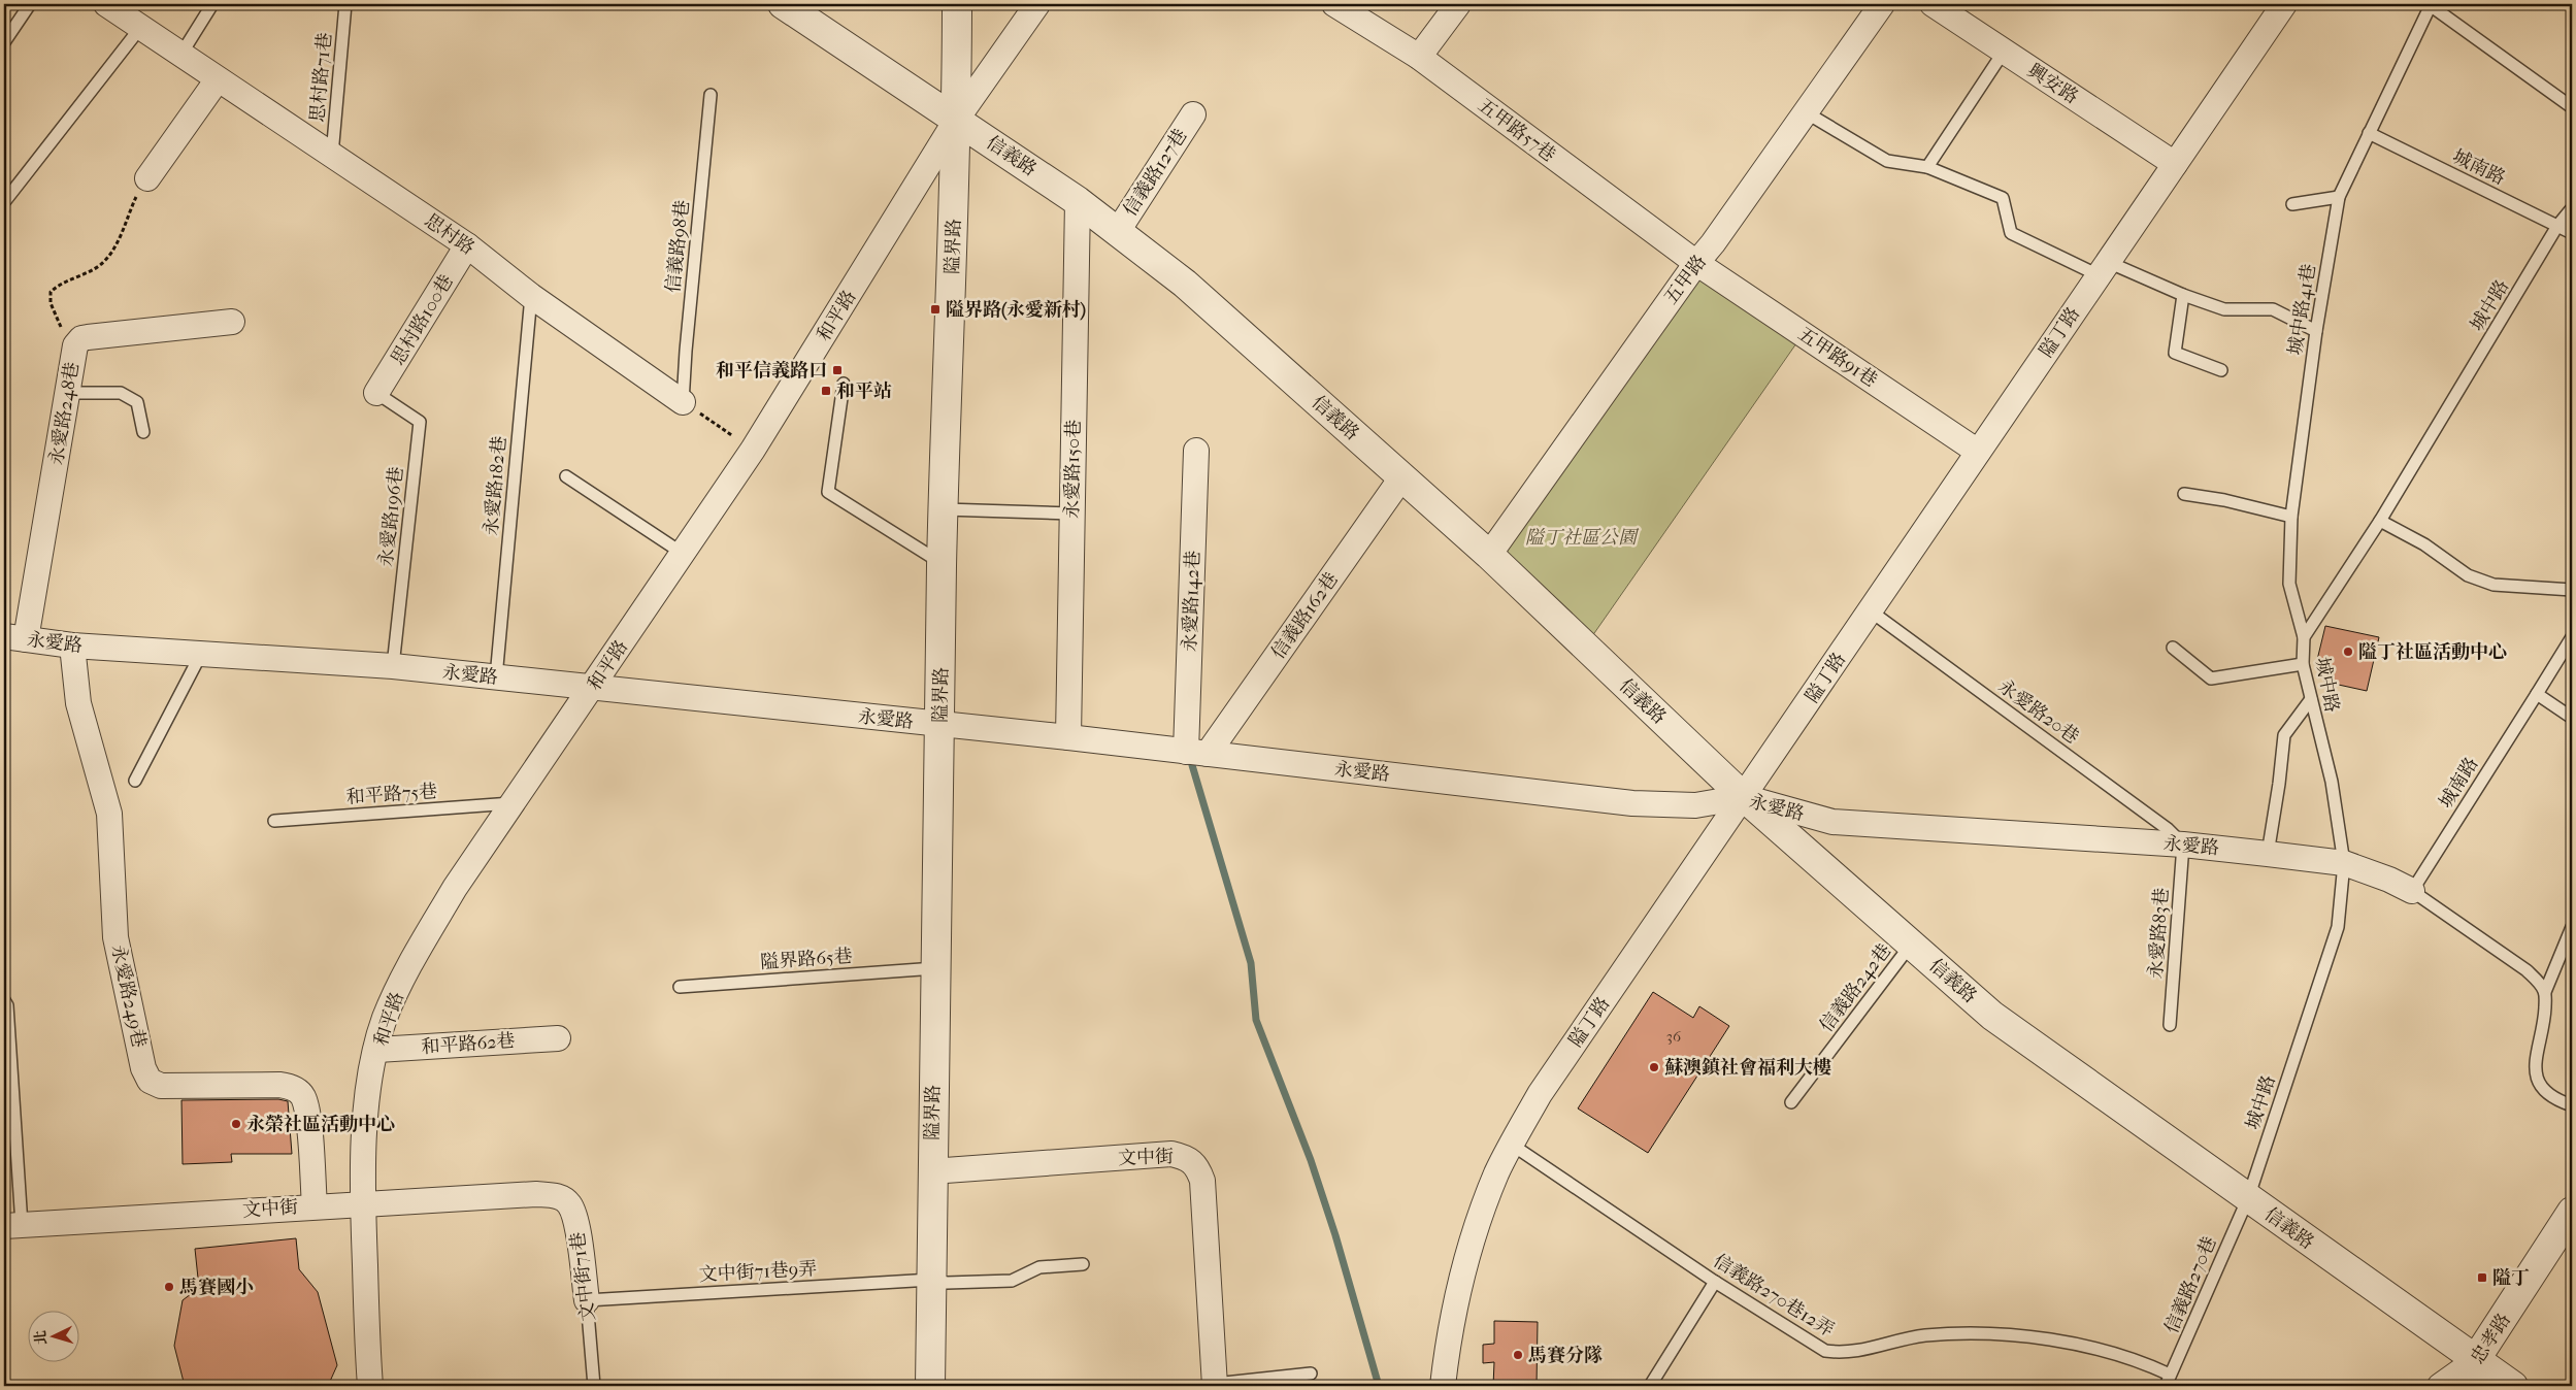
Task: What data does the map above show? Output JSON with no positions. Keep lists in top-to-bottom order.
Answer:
{
  "streets": {
    "street": [
      "興安路",
      "五甲路57巷",
      "信義路",
      "信義路127巷",
      "思村路",
      "隘界路",
      "五甲路",
      "和平路",
      "思村路100巷",
      "隘丁路",
      "五甲路91巷",
      "永愛路248巷",
      "永愛路150巷",
      "永愛路142巷",
      "信義路162巷",
      "永愛路",
      "永愛路249巷",
      "和平路62巷",
      "文中街",
      "文中街71巷",
      "忠孝路"
    ],
    "lane": [
      "思村路71巷",
      "城南路",
      "信義路98巷",
      "城中路",
      "城中路41巷",
      "永愛路182巷",
      "永愛路196巷",
      "永愛路20巷",
      "和平路75巷",
      "永愛路83巷",
      "隘界路65巷",
      "信義路242巷",
      "文中街71巷9弄",
      "信義路270巷",
      "信義路270巷12弄"
    ]
  },
  "crossings": [
    ["思村路71巷", "思村路"],
    ["興安路", "隘丁路"],
    ["五甲路57巷", "五甲路"],
    ["五甲路57巷", "五甲路91巷"],
    ["信義路", "信義路127巷"],
    ["信義路", "隘界路"],
    ["信義路", "五甲路"],
    ["信義路", "城中路"],
    ["信義路", "和平路"],
    ["信義路", "隘丁路"],
    ["信義路", "永愛路150巷"],
    ["信義路", "信義路162巷"],
    ["信義路", "永愛路"],
    ["信義路", "信義路242巷"],
    ["信義路", "信義路270巷"],
    ["信義路", "忠孝路"],
    ["城南路", "城中路"],
    ["城南路", "城中路41巷"],
    ["城南路", "永愛路"],
    ["思村路", "信義路98巷"],
    ["思村路", "思村路100巷"],
    ["思村路", "永愛路182巷"],
    ["隘界路", "和平路"],
    ["隘界路", "永愛路"],
    ["隘界路", "隘界路65巷"],
    ["隘界路", "文中街"],
    ["隘界路", "文中街71巷9弄"],
    ["五甲路", "五甲路91巷"],
    ["城中路", "城中路41巷"],
    ["城中路", "永愛路"],
    ["城中路", "信義路270巷"],
    ["和平路", "永愛路"],
    ["和平路", "和平路75巷"],
    ["和平路", "和平路62巷"],
    ["和平路", "文中街"],
    ["思村路100巷", "永愛路196巷"],
    ["隘丁路", "五甲路91巷"],
    ["隘丁路", "永愛路"],
    ["隘丁路", "永愛路20巷"],
    ["隘丁路", "信義路270巷12弄"],
    ["永愛路248巷", "永愛路"],
    ["永愛路150巷", "永愛路"],
    ["永愛路182巷", "永愛路"],
    ["永愛路196巷", "永愛路"],
    ["永愛路142巷", "信義路162巷"],
    ["永愛路142巷", "永愛路"],
    ["信義路162巷", "永愛路"],
    ["永愛路", "永愛路20巷"],
    ["永愛路", "永愛路83巷"],
    ["永愛路", "永愛路249巷"],
    ["永愛路20巷", "永愛路83巷"],
    ["永愛路249巷", "文中街"],
    ["文中街", "文中街71巷"],
    ["文中街71巷9弄", "文中街71巷"],
    ["信義路270巷", "信義路270巷12弄"]
  ],
  "parks": ["隘丁社區公園"],
  "places": {
    "transit": [
      "隘界路(永愛新村)",
      "和平信義路口",
      "和平站",
      "隘丁"
    ],
    "other": [
      "隘丁社區活動中心",
      "蘇澳鎮社會福利大樓",
      "永榮社區活動中心",
      "馬賽國小",
      "馬賽分隊"
    ]
  },
  "house_numbers": ["36"],
  "north": "left"
}
